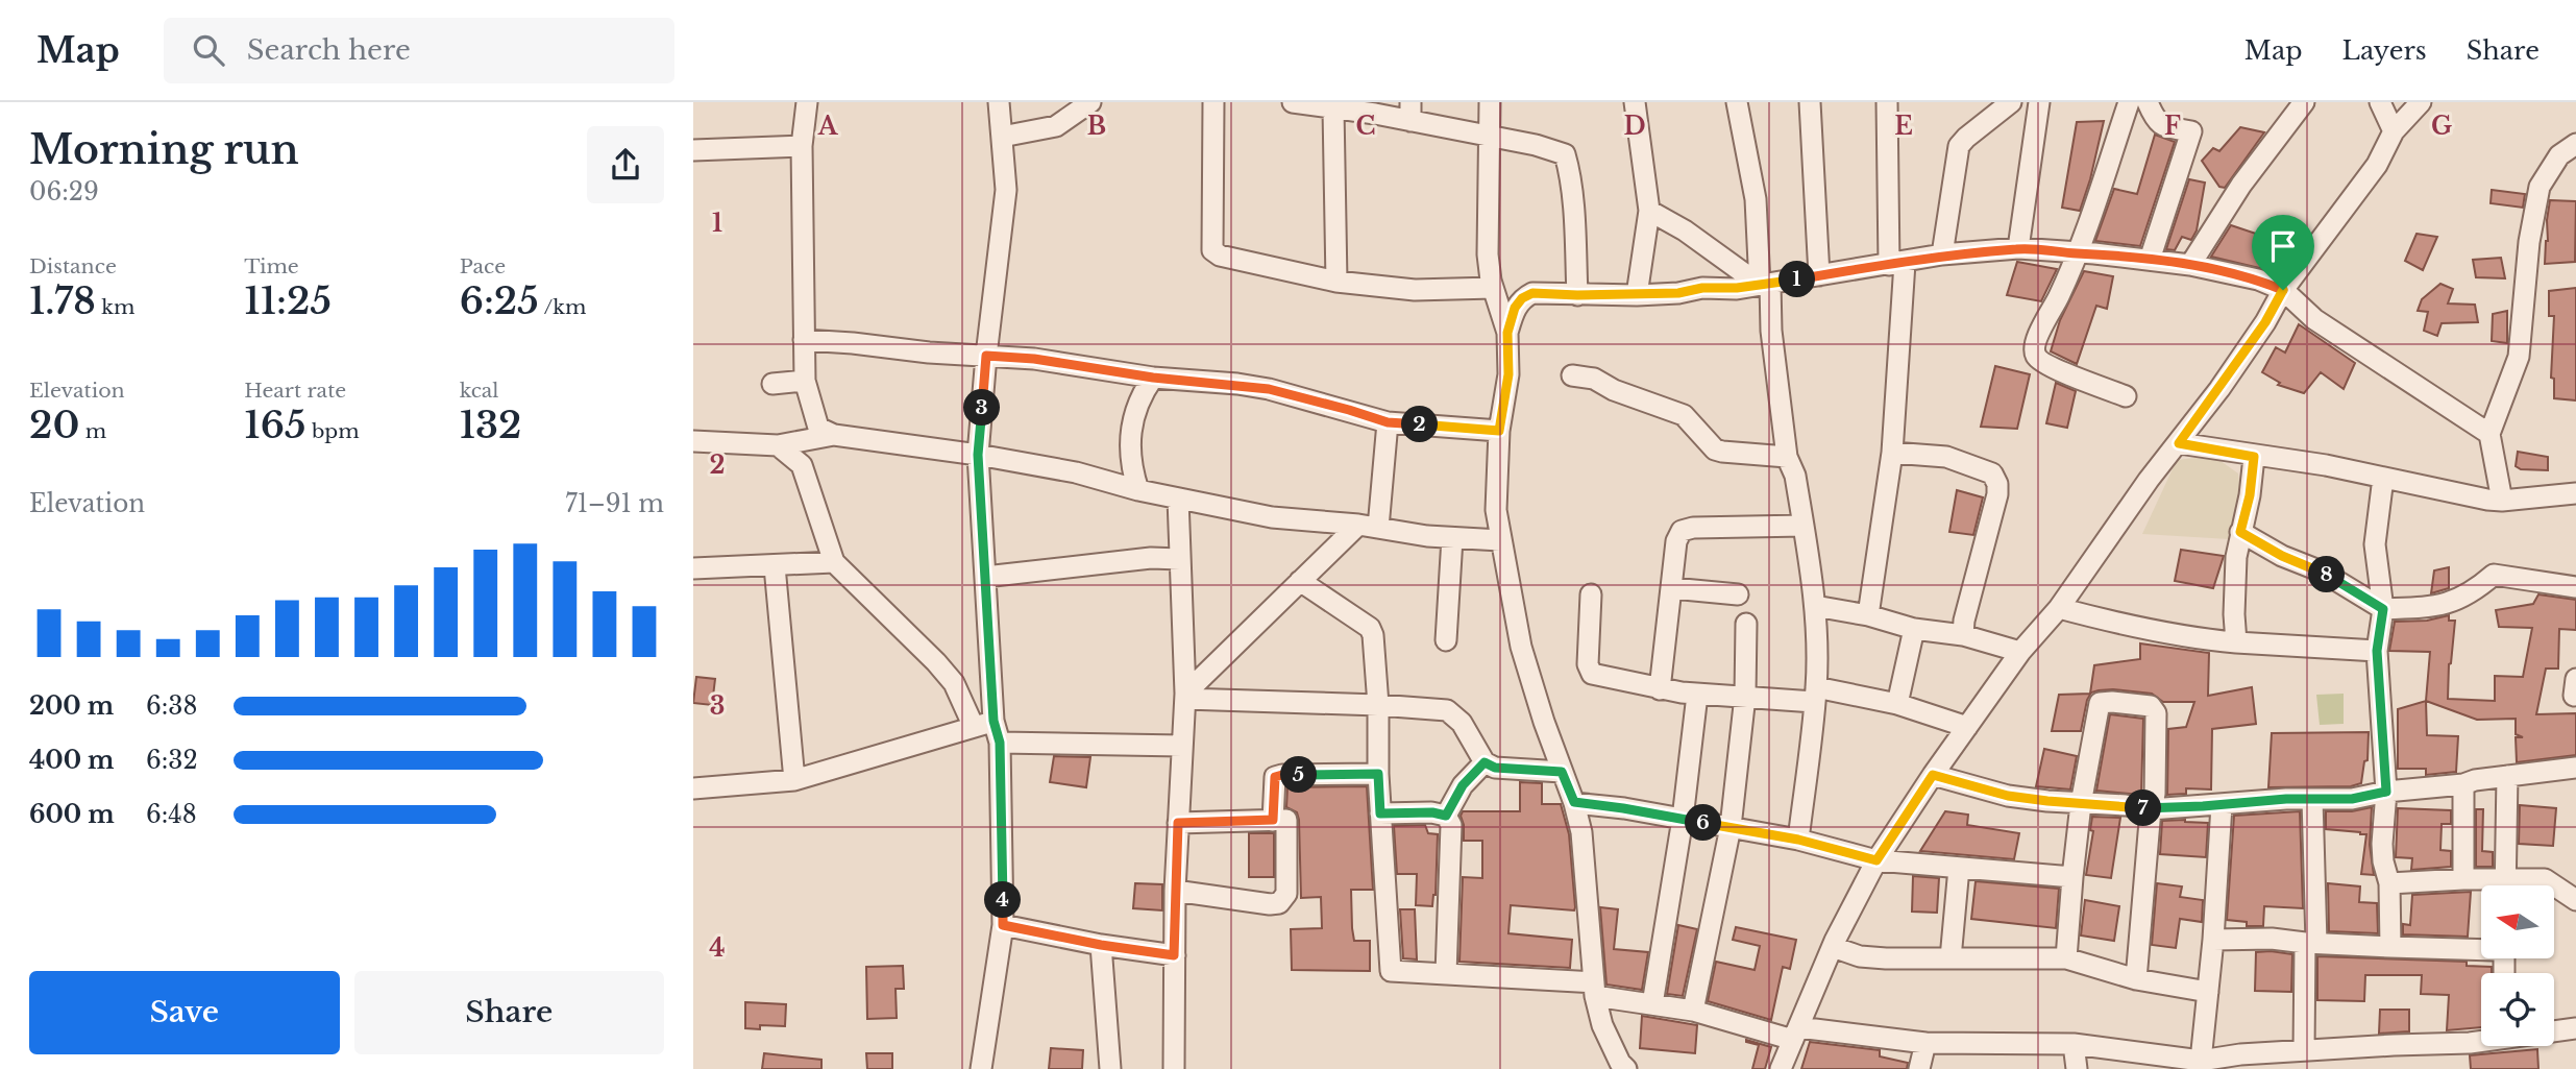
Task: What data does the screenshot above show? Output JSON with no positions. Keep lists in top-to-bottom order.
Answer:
{
  "north": "left",
  "page": {
    "header": "Map",
    "search": "Search here",
    "nav": ["Map", "Layers", "Share"],
    "heading": ["Morning run", "06:29"],
    "stats": [
      ["Distance", "1.78 km"],
      ["Time", "11:25"],
      ["Pace", "6:25 /km"],
      ["Elevation", "20 m"],
      ["Heart rate", "165 bpm"],
      ["kcal", "132"]
    ],
    "pins": [
      "1",
      "3",
      "2",
      "8",
      "5",
      "7",
      "6",
      "4"
    ],
    "chart": ["Elevation", "71–91 m"],
    "list": [
      {
        "name": "200 m",
        "note": "6:38"
      },
      {
        "name": "400 m",
        "note": "6:32"
      },
      {
        "name": "600 m",
        "note": "6:48"
      }
    ],
    "buttons": ["Save", "Share"]
  },
  "grid": {
    "columns": [
      "A",
      "B",
      "C",
      "D",
      "E",
      "F",
      "G"
    ],
    "rows": [
      "1",
      "2",
      "3",
      "4"
    ]
  }
}
